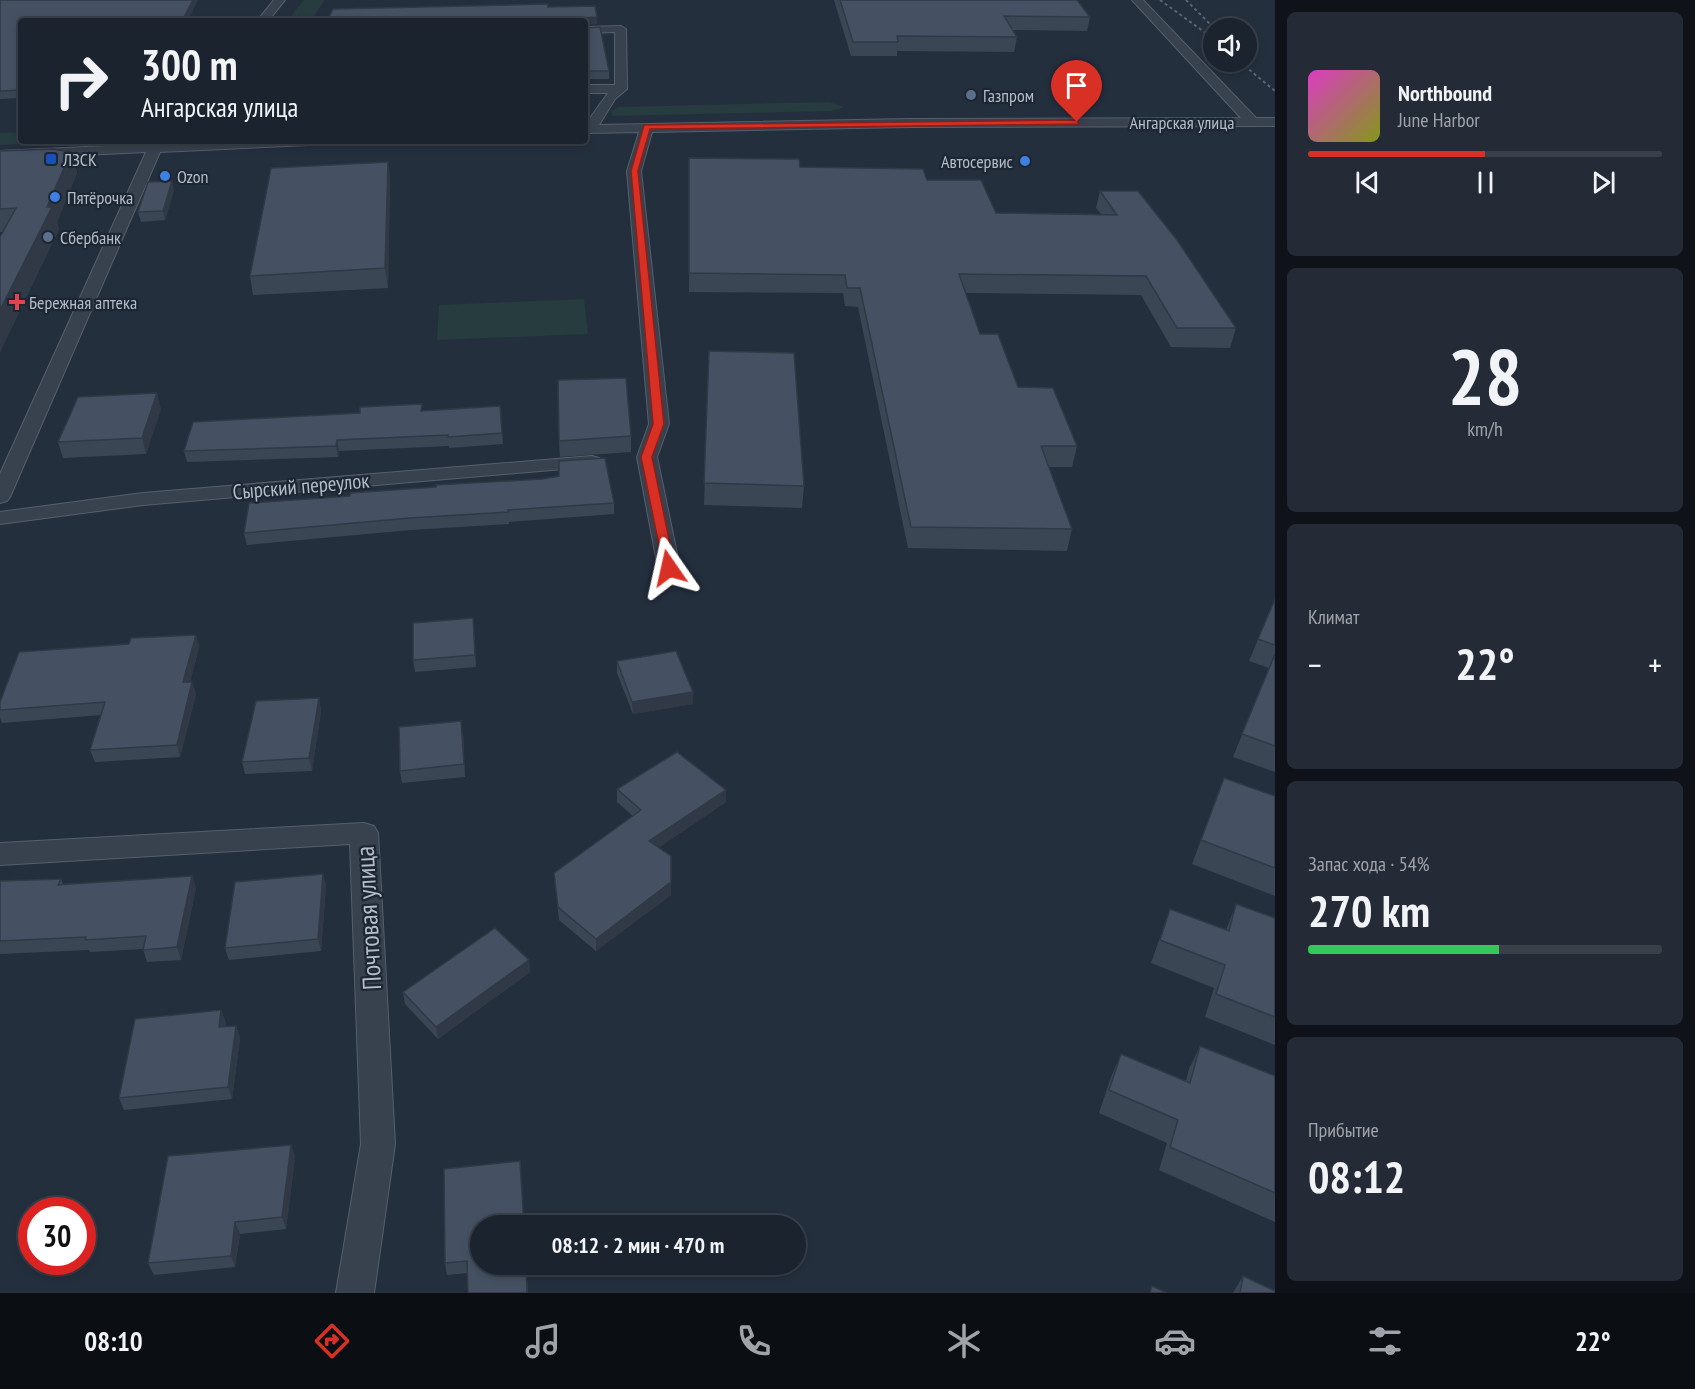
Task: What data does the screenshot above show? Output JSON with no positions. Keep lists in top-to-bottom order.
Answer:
{
  "streets": {
    "street": ["Ангарская улица", "Сырский переулок", "Почтовая улица"]
  },
  "places": {
    "other": [
      "Газпром",
      "Автосервис",
      "Ozon",
      "Пятёрочка",
      "Сбербанк"
    ],
    "transit": ["ЛЗСК"],
    "health": ["Бережная аптека"]
  },
  "page": {
    "turn": ["300 m", "Ангарская улица"],
    "song": ["Northbound", "June Harbor"],
    "tile": [
      ["28", "km/h"],
      "Климат",
      ["Запас хода · 54%", "270 km"],
      ["Прибытие", "08:12"]
    ],
    "heat": ["−", "22°", "+"],
    "limit": "30",
    "trip": "08:12 · 2 мин · 470 m",
    "tabs": ["08:10", "22°"]
  }
}
